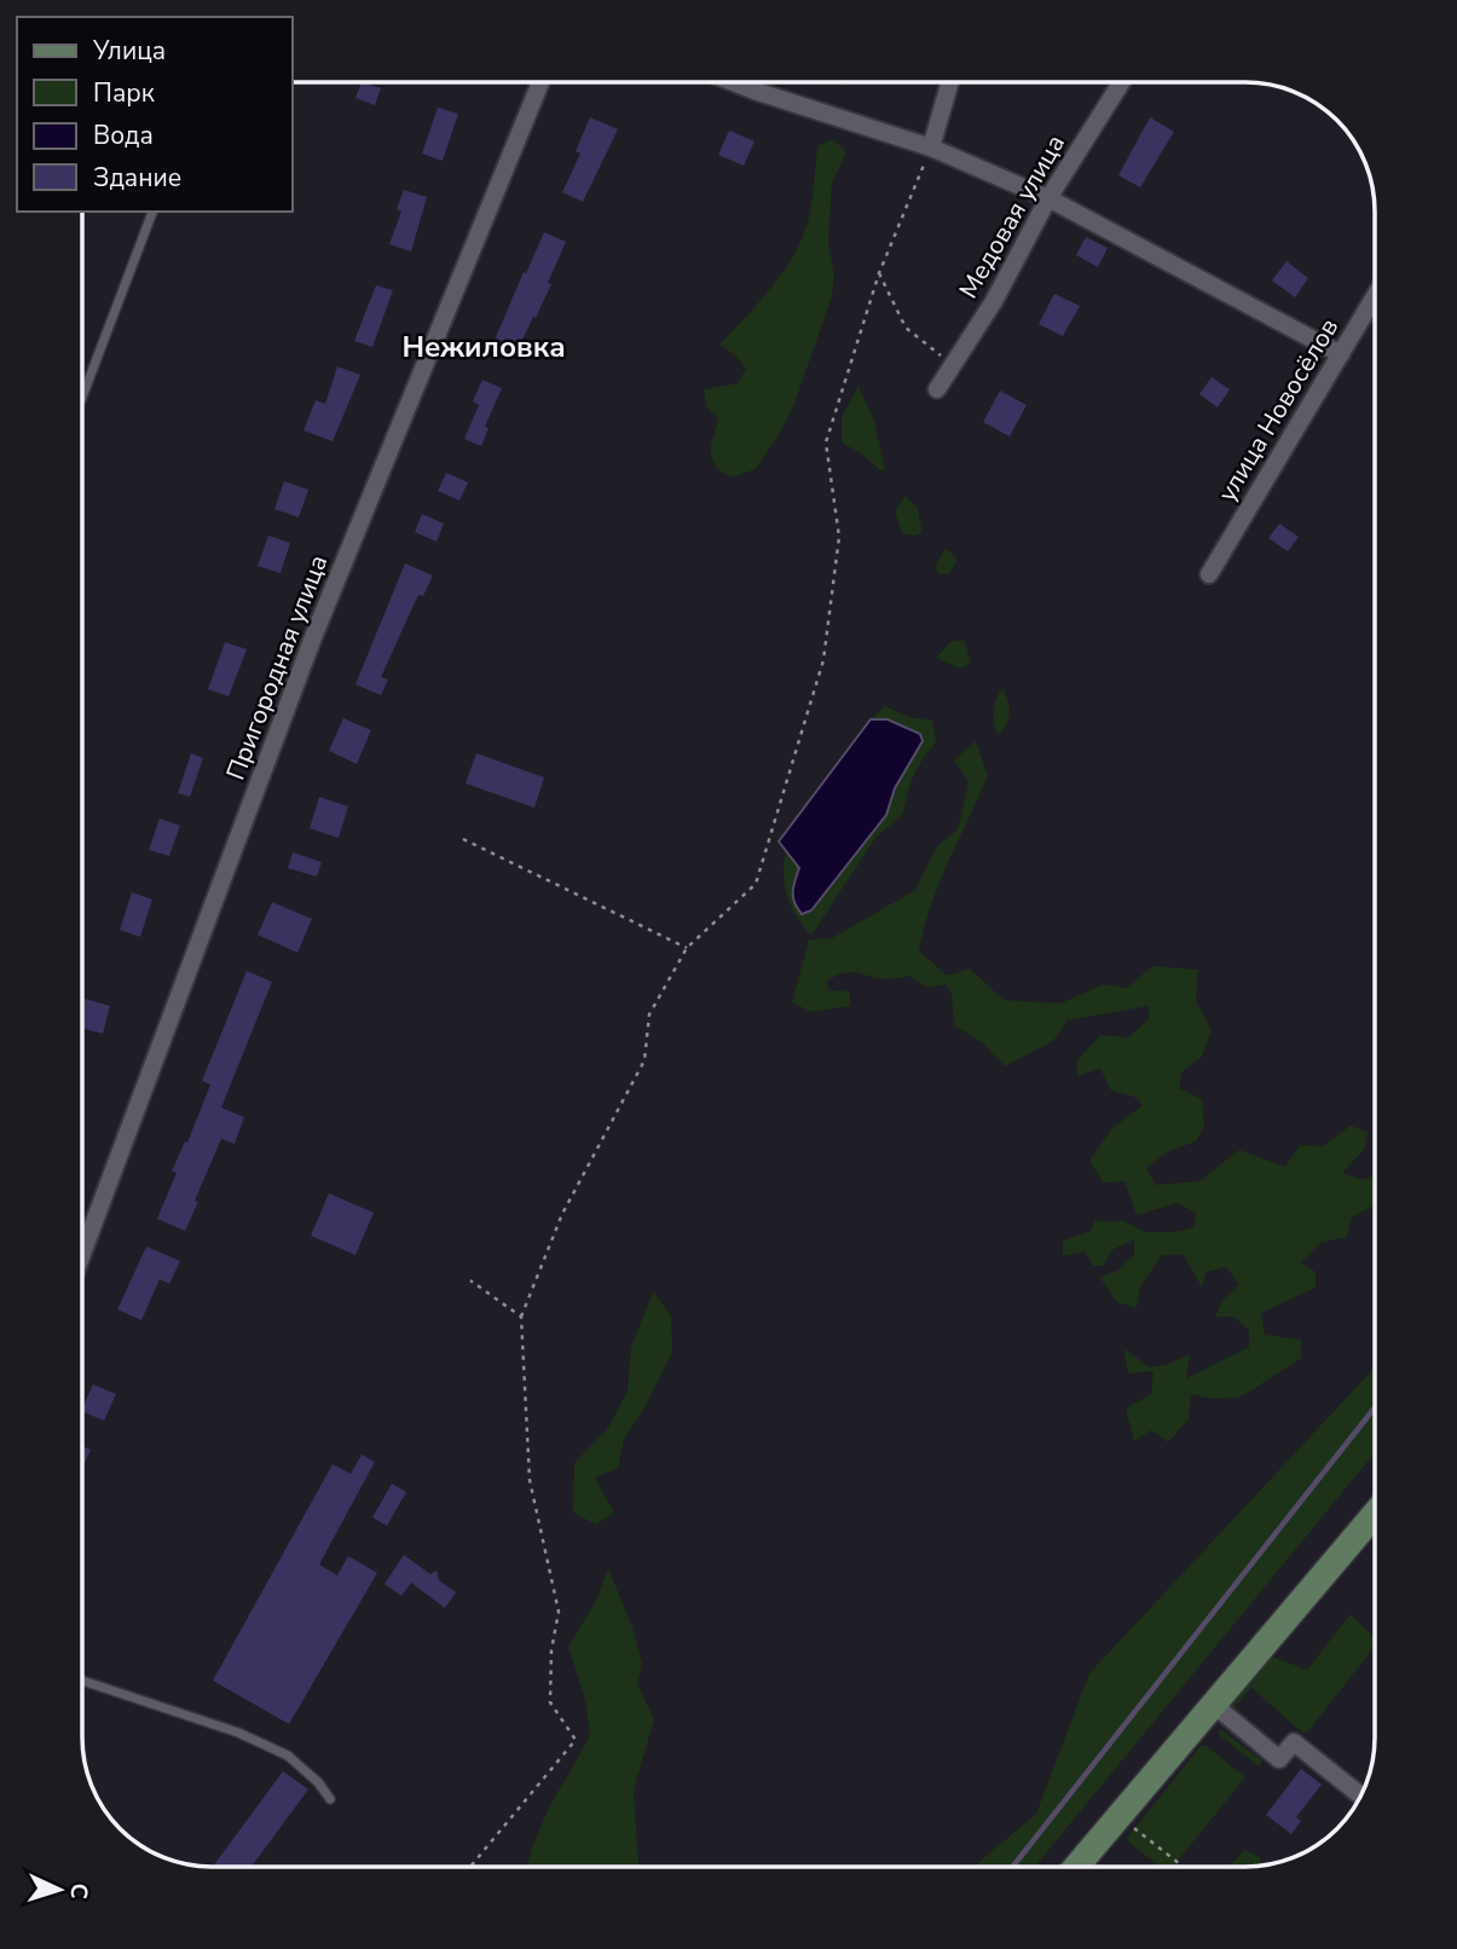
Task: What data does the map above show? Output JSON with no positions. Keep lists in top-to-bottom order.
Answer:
{
  "streets": {
    "street": ["Медовая улица", "улица Новосёлов", "Пригородная улица"]
  },
  "districts": ["Нежиловка"],
  "legend": [
    "Улица",
    "Парк",
    "Вода",
    "Здание"
  ],
  "north": "right"
}
